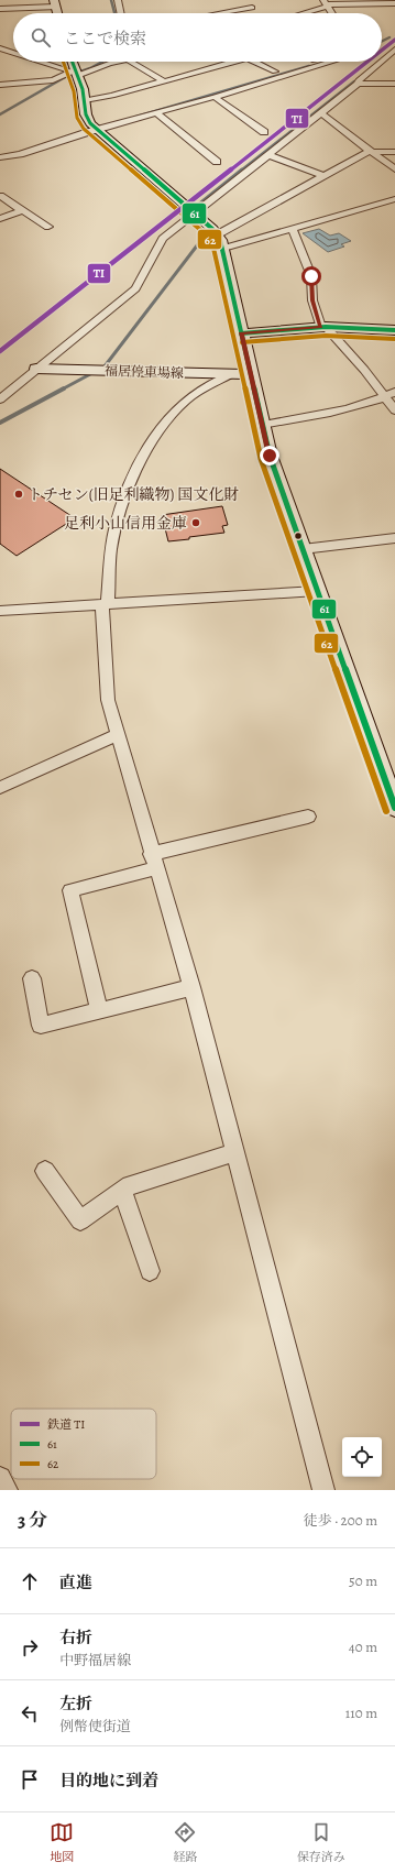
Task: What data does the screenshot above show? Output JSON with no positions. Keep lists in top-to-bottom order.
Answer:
{
  "streets": {
    "main road": ["福居停車場線"]
  },
  "places": ["トチセン(旧足利織物) 国文化財", "足利小山信用金庫"],
  "lines": ["rail line TI", "transit line 61", "transit line 62"],
  "legend": ["鉄道 TI", "61", "62"],
  "page": {
    "search": "ここで検索",
    "heading": ["3 分", "徒歩 · 200 m"],
    "list": [
      ["直進", "50 m"],
      ["右折", "中野福居線", "40 m"],
      ["左折", "例幣使街道", "110 m"],
      "目的地に到着"
    ],
    "nav": ["地図", "経路", "保存済み"]
  }
}
